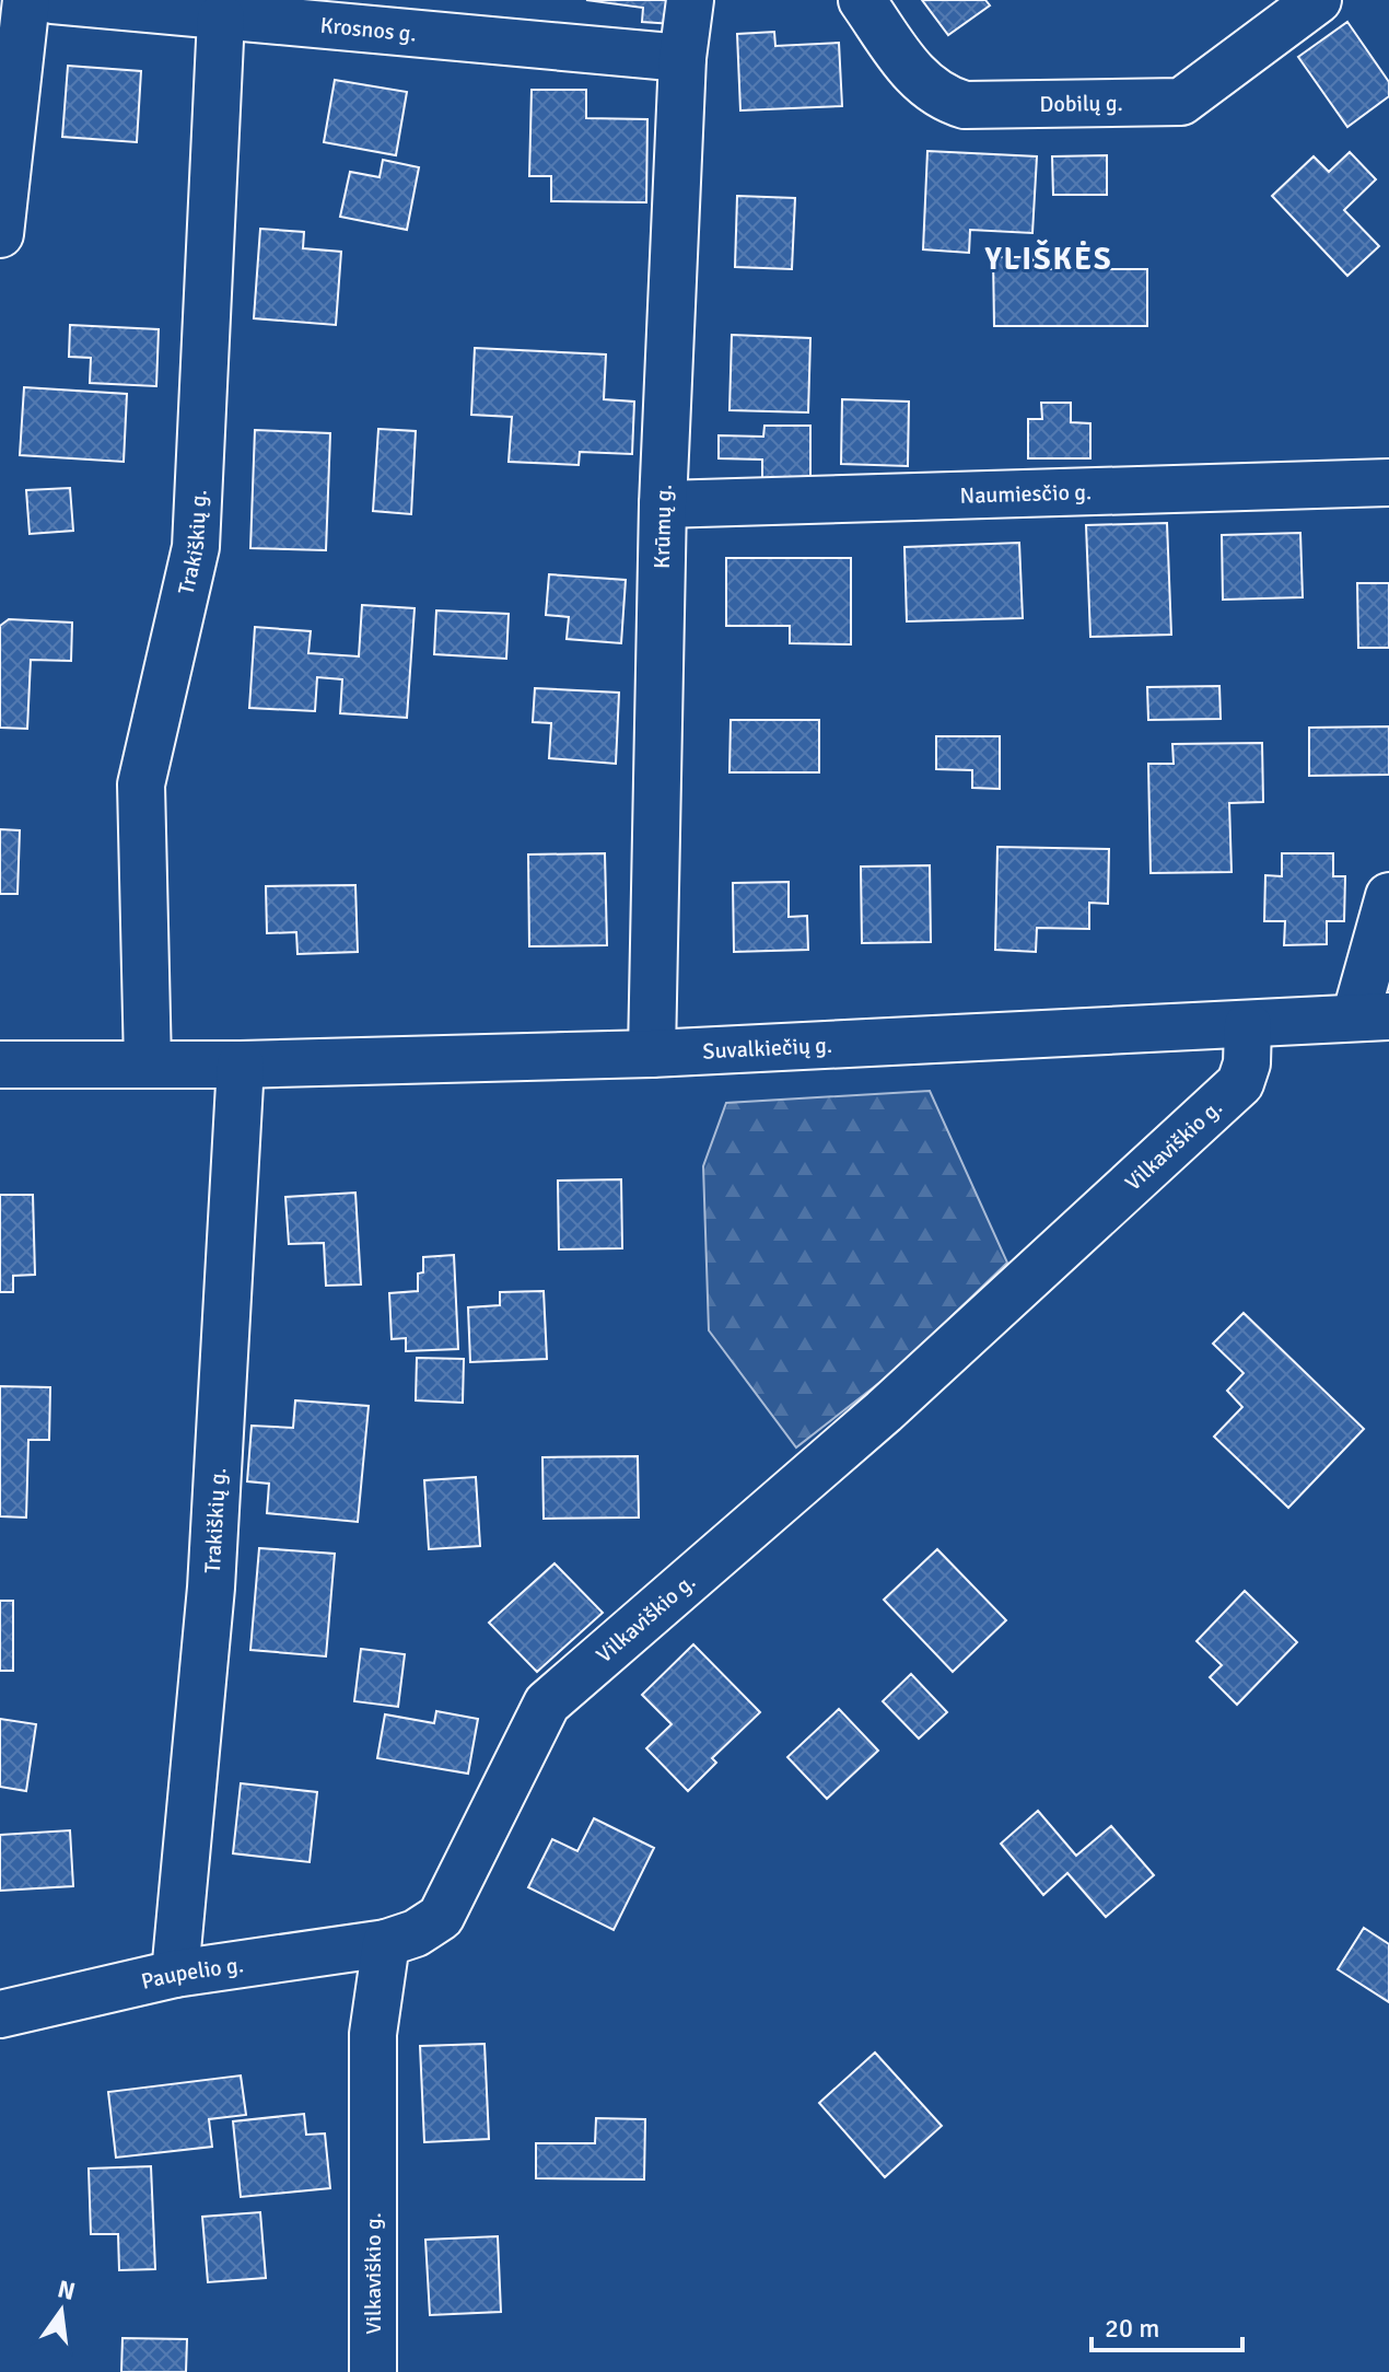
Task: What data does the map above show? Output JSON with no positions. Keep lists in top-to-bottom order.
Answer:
{
  "streets": {
    "street": [
      "Krosnos g.",
      "Dobilų g.",
      "Naumiesčio g.",
      "Krūmų g.",
      "Trakiškių g.",
      "Suvalkiečių g.",
      "Vilkaviškio g.",
      "Paupelio g."
    ]
  },
  "crossings": [
    ["Krosnos g.", "Krūmų g."],
    ["Krosnos g.", "Trakiškių g."],
    ["Naumiesčio g.", "Krūmų g."],
    ["Krūmų g.", "Suvalkiečių g."],
    ["Trakiškių g.", "Suvalkiečių g."],
    ["Trakiškių g.", "Paupelio g."],
    ["Suvalkiečių g.", "Vilkaviškio g."],
    ["Vilkaviškio g.", "Paupelio g."]
  ],
  "districts": ["YLIŠKĖS"],
  "scale_bar": "20 m",
  "north": "top"
}
